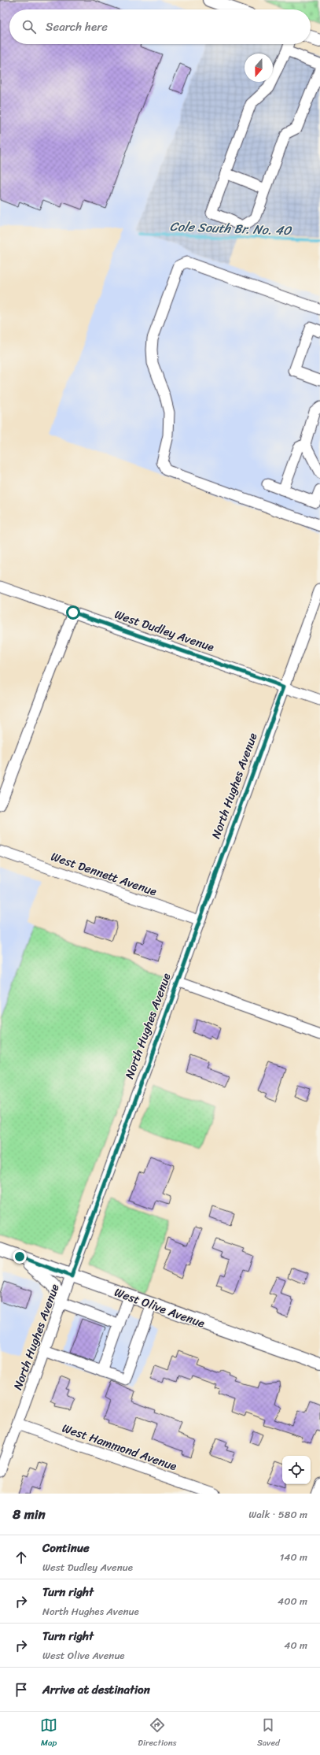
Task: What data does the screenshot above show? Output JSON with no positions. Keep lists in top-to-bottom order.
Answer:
{
  "streets": {
    "main road": ["West Olive Avenue"],
    "street": [
      "West Dudley Avenue",
      "North Hughes Avenue",
      "West Dennett Avenue",
      "West Hammond Avenue"
    ]
  },
  "crossings": [
    ["West Dudley Avenue", "North Hughes Avenue"],
    ["North Hughes Avenue", "West Dennett Avenue"],
    ["North Hughes Avenue", "West Olive Avenue"],
    ["North Hughes Avenue", "West Hammond Avenue"]
  ],
  "water": ["Cole South Br. No. 40"],
  "north": "bottom",
  "page": {
    "search": "Search here",
    "heading": ["8 min", "Walk · 580 m"],
    "list": [
      ["Continue", "West Dudley Avenue", "140 m"],
      ["Turn right", "North Hughes Avenue", "400 m"],
      ["Turn right", "West Olive Avenue", "40 m"],
      "Arrive at destination"
    ],
    "nav": ["Map", "Directions", "Saved"]
  }
}
